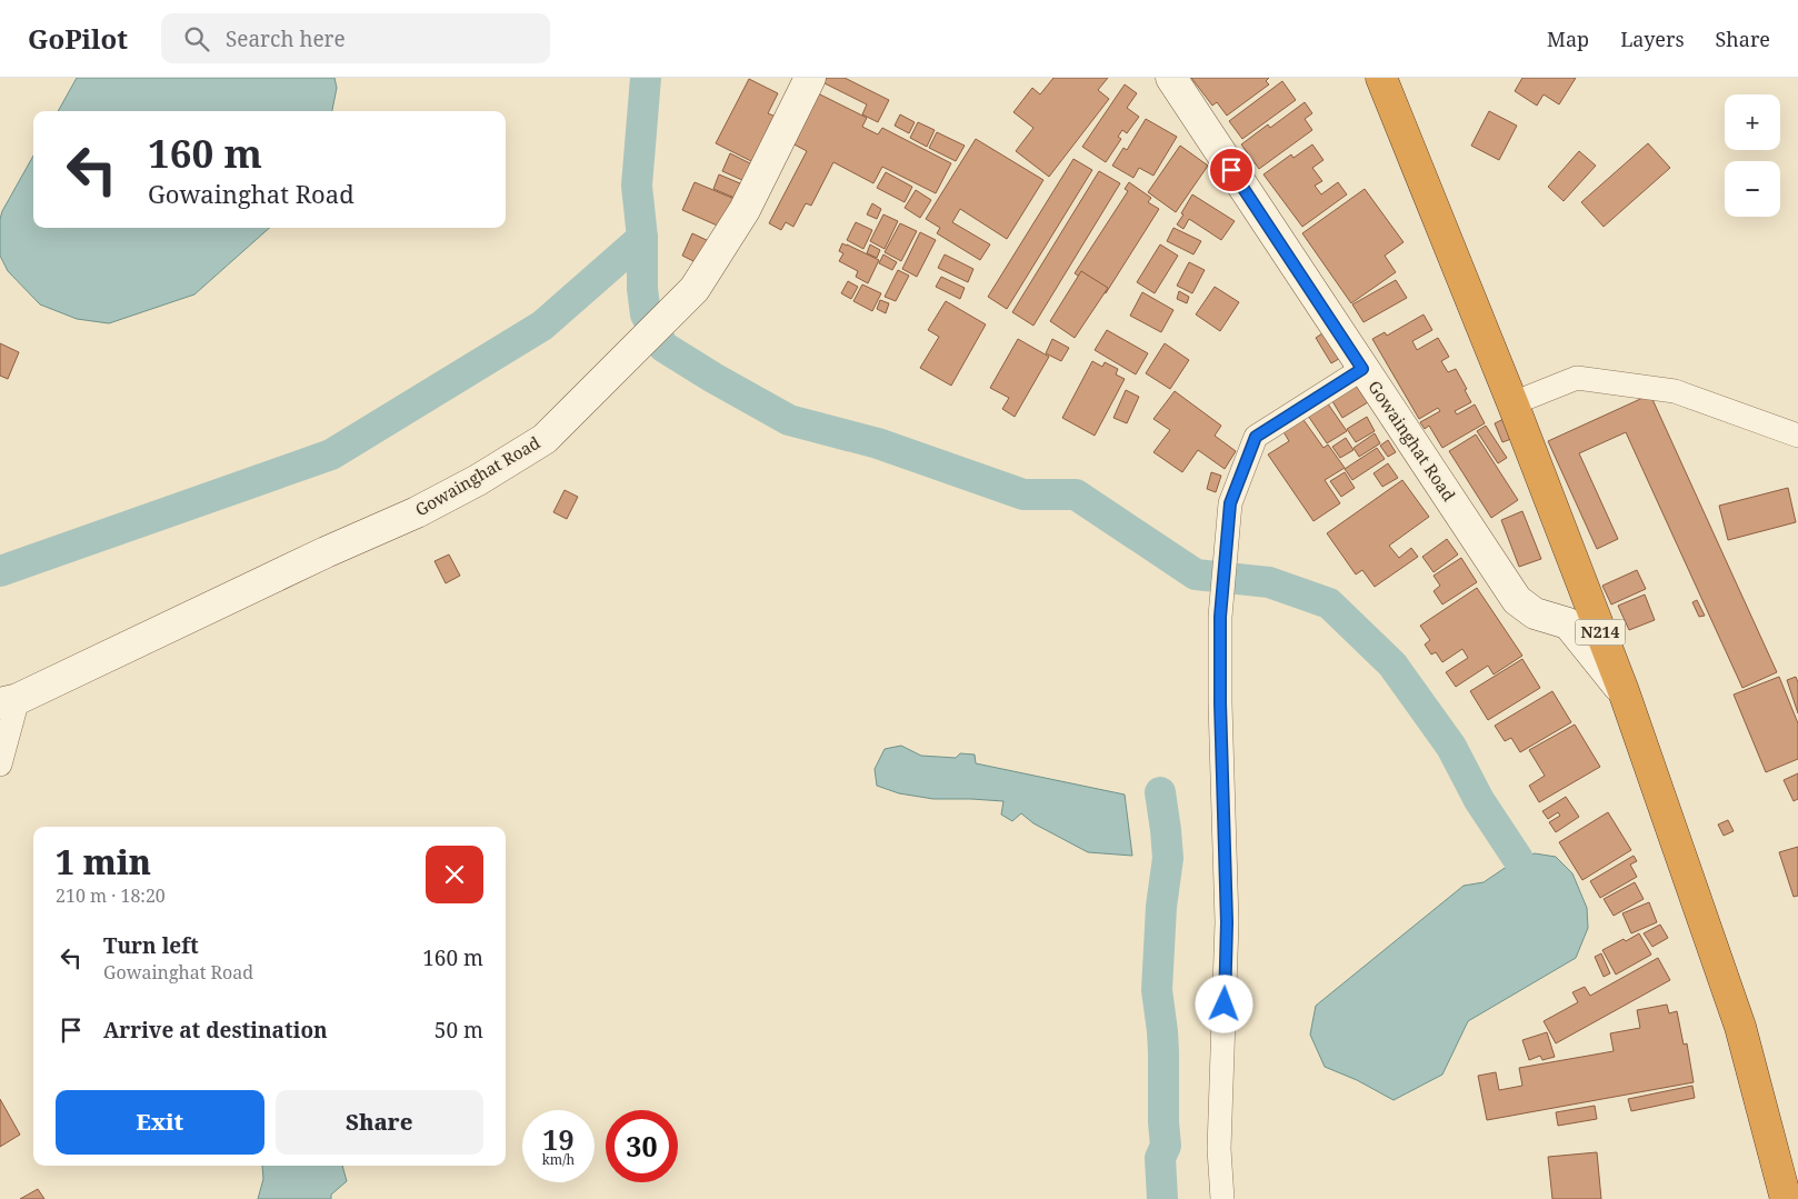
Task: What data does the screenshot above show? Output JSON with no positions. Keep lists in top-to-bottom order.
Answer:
{
  "streets": {
    "highway": ["N214"],
    "main road": ["Gowainghat Road"]
  },
  "crossings": [
    ["Gowainghat Road", "N214"]
  ],
  "page": {
    "header": "GoPilot",
    "search": "Search here",
    "nav": ["Map", "Layers", "Share"],
    "map_buttons": ["+", "−"],
    "turn": ["160 m", "Gowainghat Road"],
    "heading": ["1 min", "210 m · 18:20"],
    "list": [
      {
        "name": "Turn left",
        "note": "Gowainghat Road",
        "value": "160 m"
      },
      {
        "name": "Arrive at destination",
        "value": "50 m"
      }
    ],
    "buttons": ["Exit", "Share"],
    "speed": "19 km/h",
    "limit": "30"
  }
}
